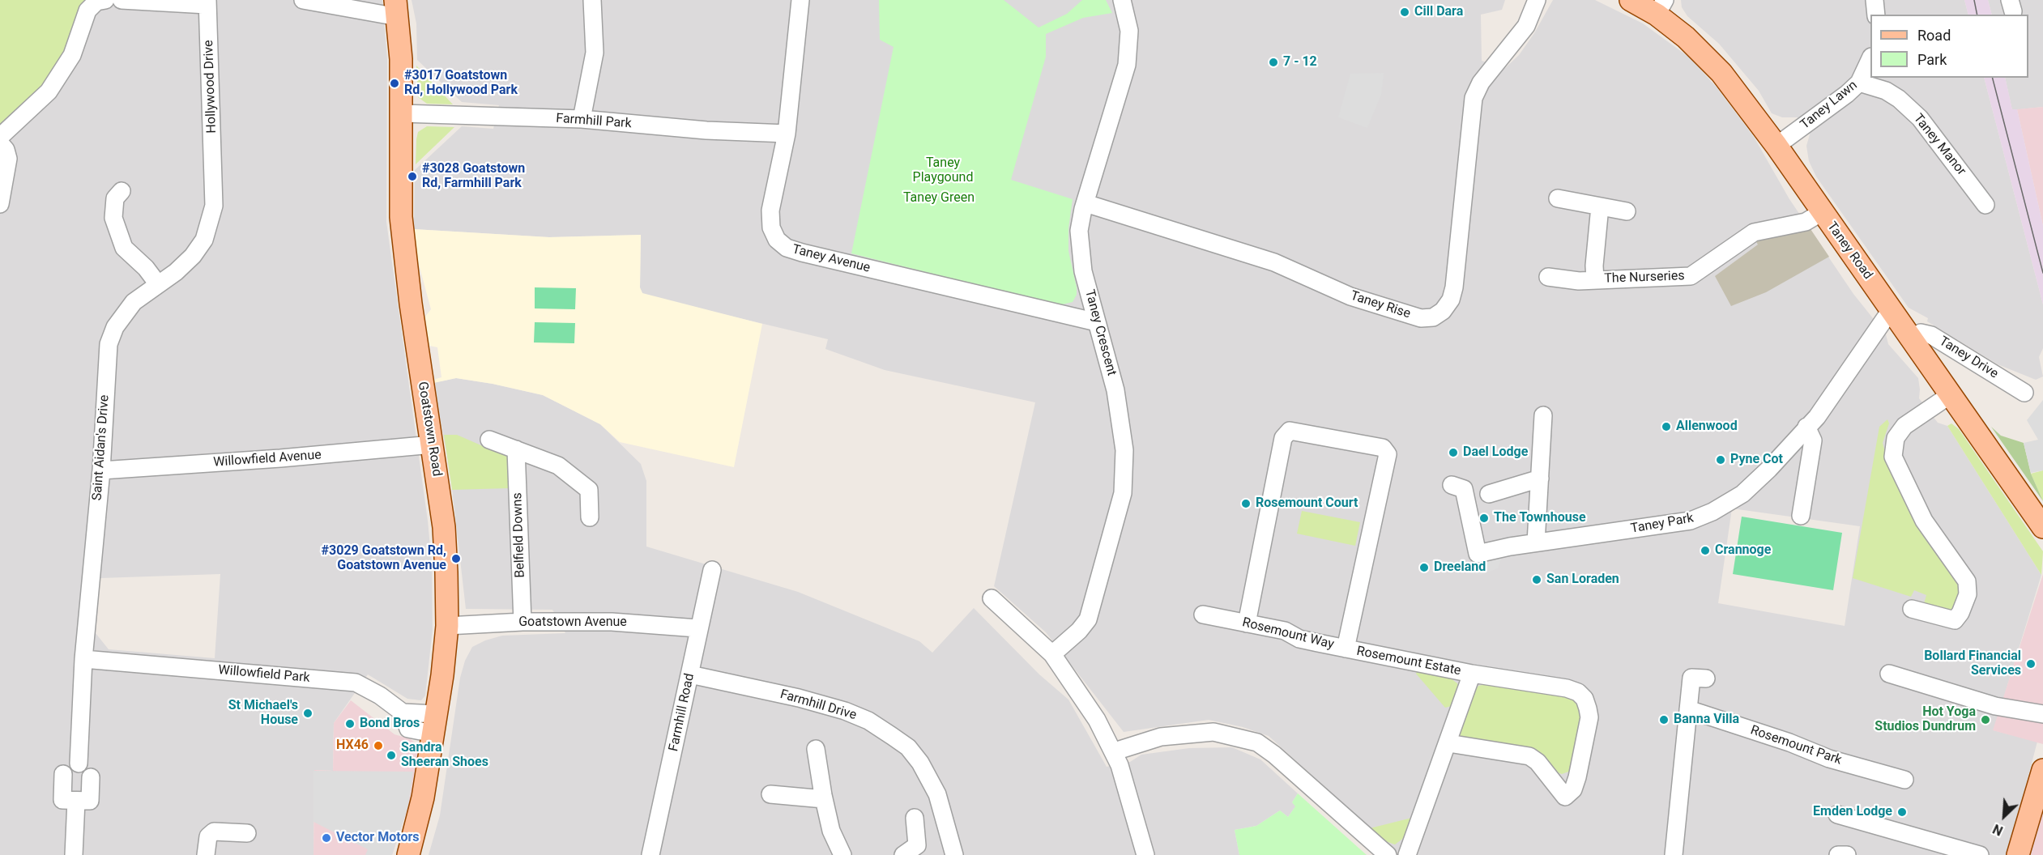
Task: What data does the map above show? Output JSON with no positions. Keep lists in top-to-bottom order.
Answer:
{
  "streets": {
    "main road": ["Taney Road", "Goatstown Road"],
    "street": [
      "Hollywood Drive",
      "Taney Lawn",
      "Farmhill Park",
      "Taney Manor",
      "Taney Avenue",
      "The Nurseries",
      "Taney Rise",
      "Taney Crescent",
      "Taney Drive",
      "Saint Aidan's Drive",
      "Willowfield Avenue",
      "Taney Park",
      "Belfield Downs",
      "Goatstown Avenue",
      "Rosemount Way",
      "Rosemount Estate",
      "Willowfield Park",
      "Farmhill Drive",
      "Farmhill Road",
      "Rosemount Park"
    ]
  },
  "crossings": [
    ["Hollywood Drive", "Saint Aidan's Drive"],
    ["Taney Lawn", "Taney Manor"],
    ["Taney Lawn", "Taney Road"],
    ["Farmhill Park", "Taney Avenue"],
    ["Farmhill Park", "Goatstown Road"],
    ["Taney Road", "The Nurseries"],
    ["Taney Road", "Taney Drive"],
    ["Taney Road", "Taney Park"],
    ["Taney Avenue", "Taney Crescent"],
    ["Taney Rise", "Taney Crescent"],
    ["Goatstown Road", "Willowfield Avenue"],
    ["Goatstown Road", "Goatstown Avenue"],
    ["Goatstown Road", "Willowfield Park"],
    ["Saint Aidan's Drive", "Willowfield Avenue"],
    ["Saint Aidan's Drive", "Willowfield Park"],
    ["Belfield Downs", "Goatstown Avenue"],
    ["Goatstown Avenue", "Farmhill Road"],
    ["Rosemount Way", "Rosemount Estate"],
    ["Farmhill Drive", "Farmhill Road"]
  ],
  "parks": ["Taney Playgound", "Taney Green"],
  "places": [
    "Cill Dara",
    "7 - 12",
    "#3017 Goatstown Rd, Hollywood Park",
    "#3028 Goatstown Rd, Farmhill Park",
    "Allenwood",
    "Dael Lodge",
    "Pyne Cot",
    "Rosemount Court",
    "The Townhouse",
    "Crannoge",
    "#3029 Goatstown Rd, Goatstown Avenue",
    "Dreeland",
    "San Loraden",
    "Bollard Financial Services",
    "St Michael's House",
    "Banna Villa",
    "Hot Yoga Studios Dundrum",
    "Bond Bros",
    "HX46",
    "Sandra Sheeran Shoes",
    "Emden Lodge",
    "Vector Motors"
  ],
  "legend": ["Road", "Park"],
  "north": "bottom left"
}
